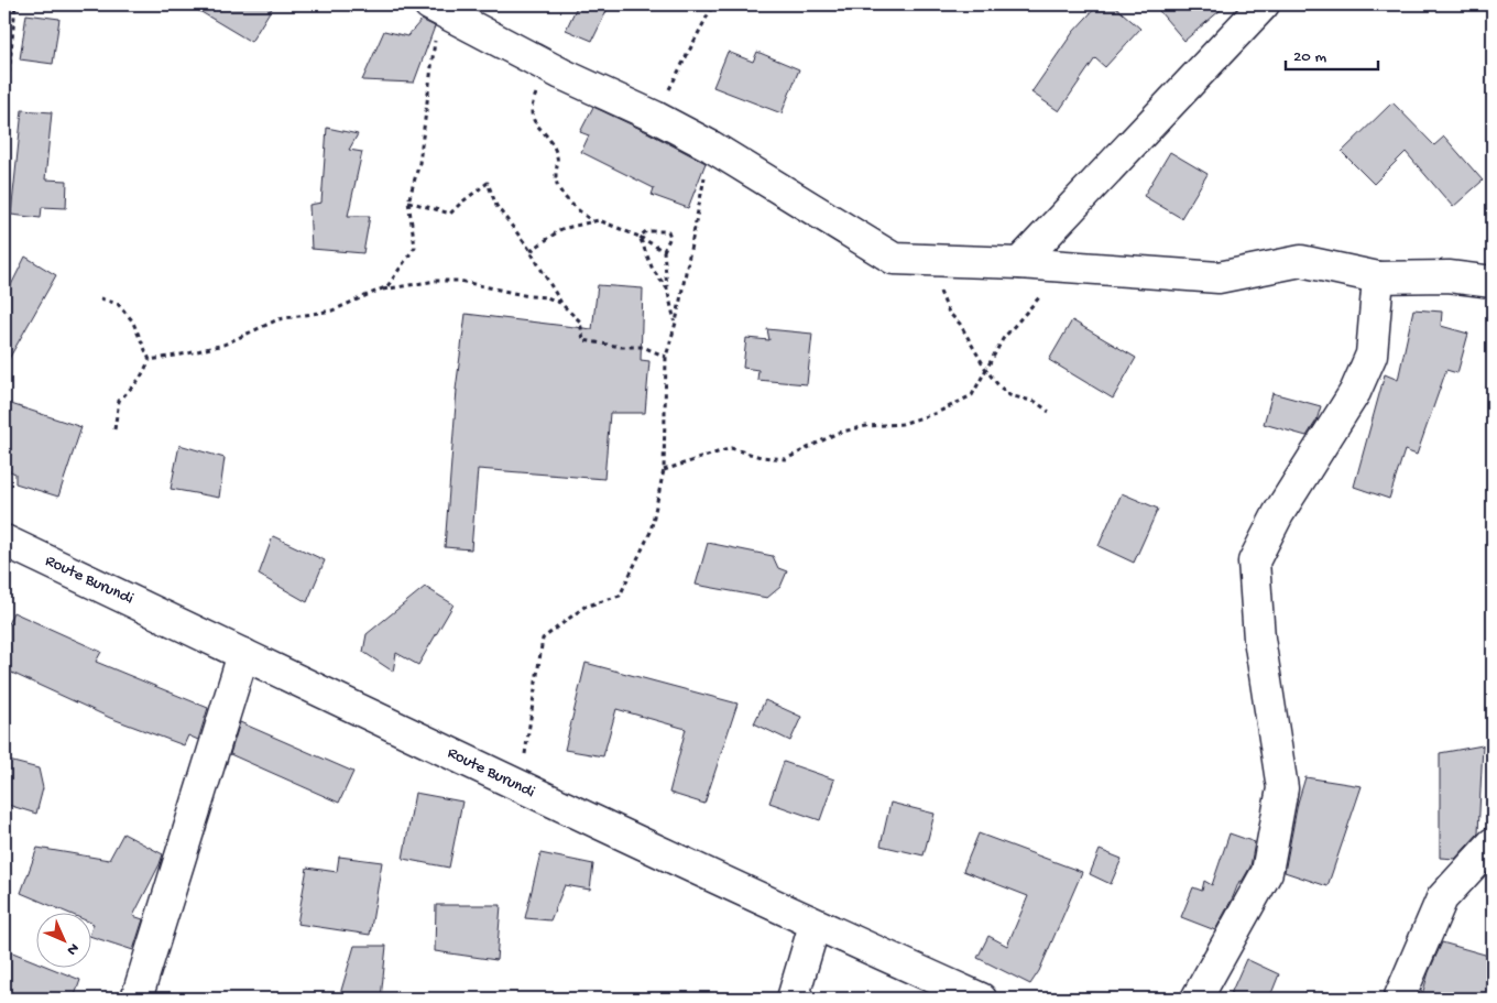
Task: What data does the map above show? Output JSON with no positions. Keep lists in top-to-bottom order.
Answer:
{
  "streets": {
    "street": ["Route Burundi"]
  },
  "scale_bar": "20 m",
  "north": "bottom right"
}
